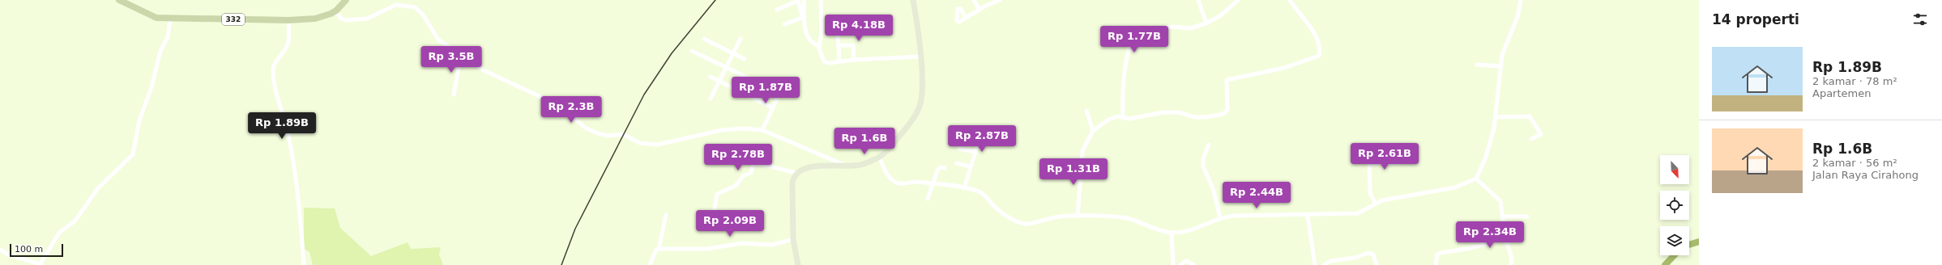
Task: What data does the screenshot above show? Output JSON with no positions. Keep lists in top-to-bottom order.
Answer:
{
  "streets": {
    "main road": ["332"]
  },
  "scale_bar": "100 m",
  "north": "bottom right",
  "page": {
    "heading": "14 properti",
    "price": [
      "Rp 4.18B",
      "Rp 1.77B",
      "Rp 3.5B",
      "Rp 1.87B",
      "Rp 2.3B",
      "Rp 1.89B",
      "Rp 2.87B",
      "Rp 1.6B",
      "Rp 2.61B",
      "Rp 2.78B",
      "Rp 1.31B",
      "Rp 2.44B",
      "Rp 2.09B",
      "Rp 2.34B"
    ],
    "list": [
      {
        "name": "Rp 1.89B",
        "note": "2 kamar · 78 m² · Apartemen"
      },
      {
        "name": "Rp 1.6B",
        "note": "2 kamar · 56 m² · Jalan Raya Cirahong"
      }
    ],
    "scale": "100 m"
  }
}
